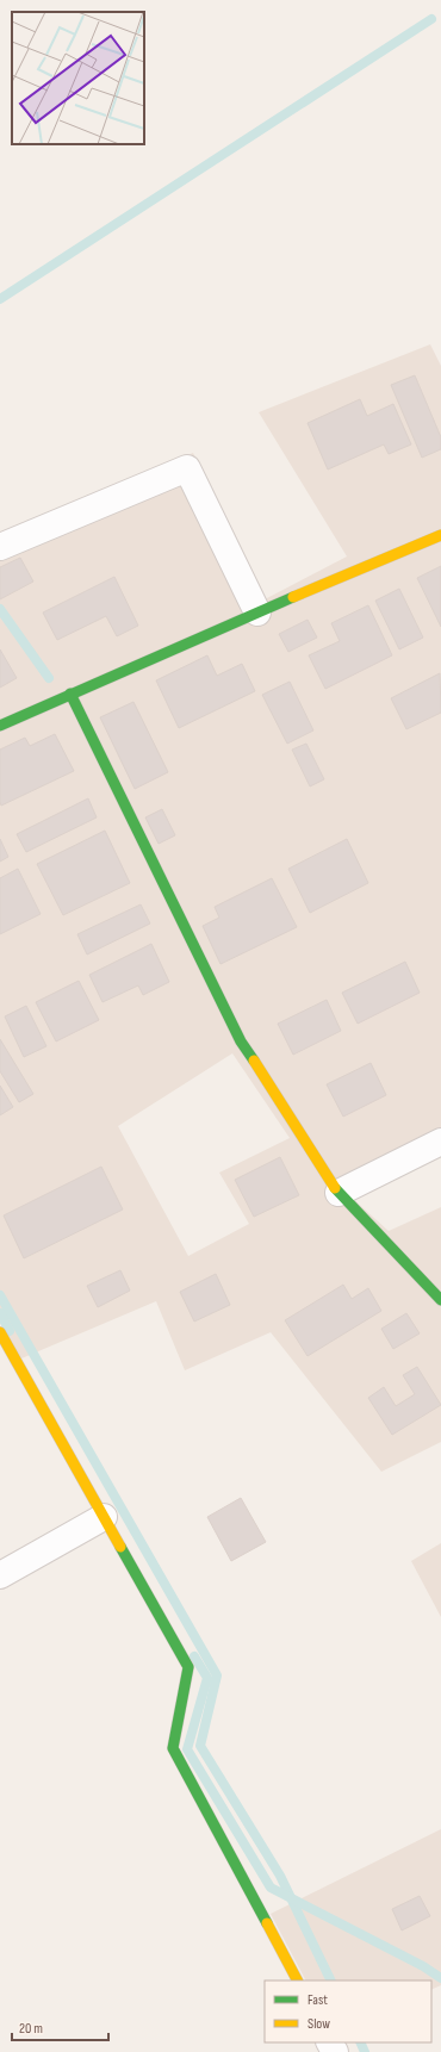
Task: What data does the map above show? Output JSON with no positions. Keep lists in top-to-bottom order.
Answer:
{
  "legend": ["Fast", "Slow"],
  "scale_bar": "20 m"
}
